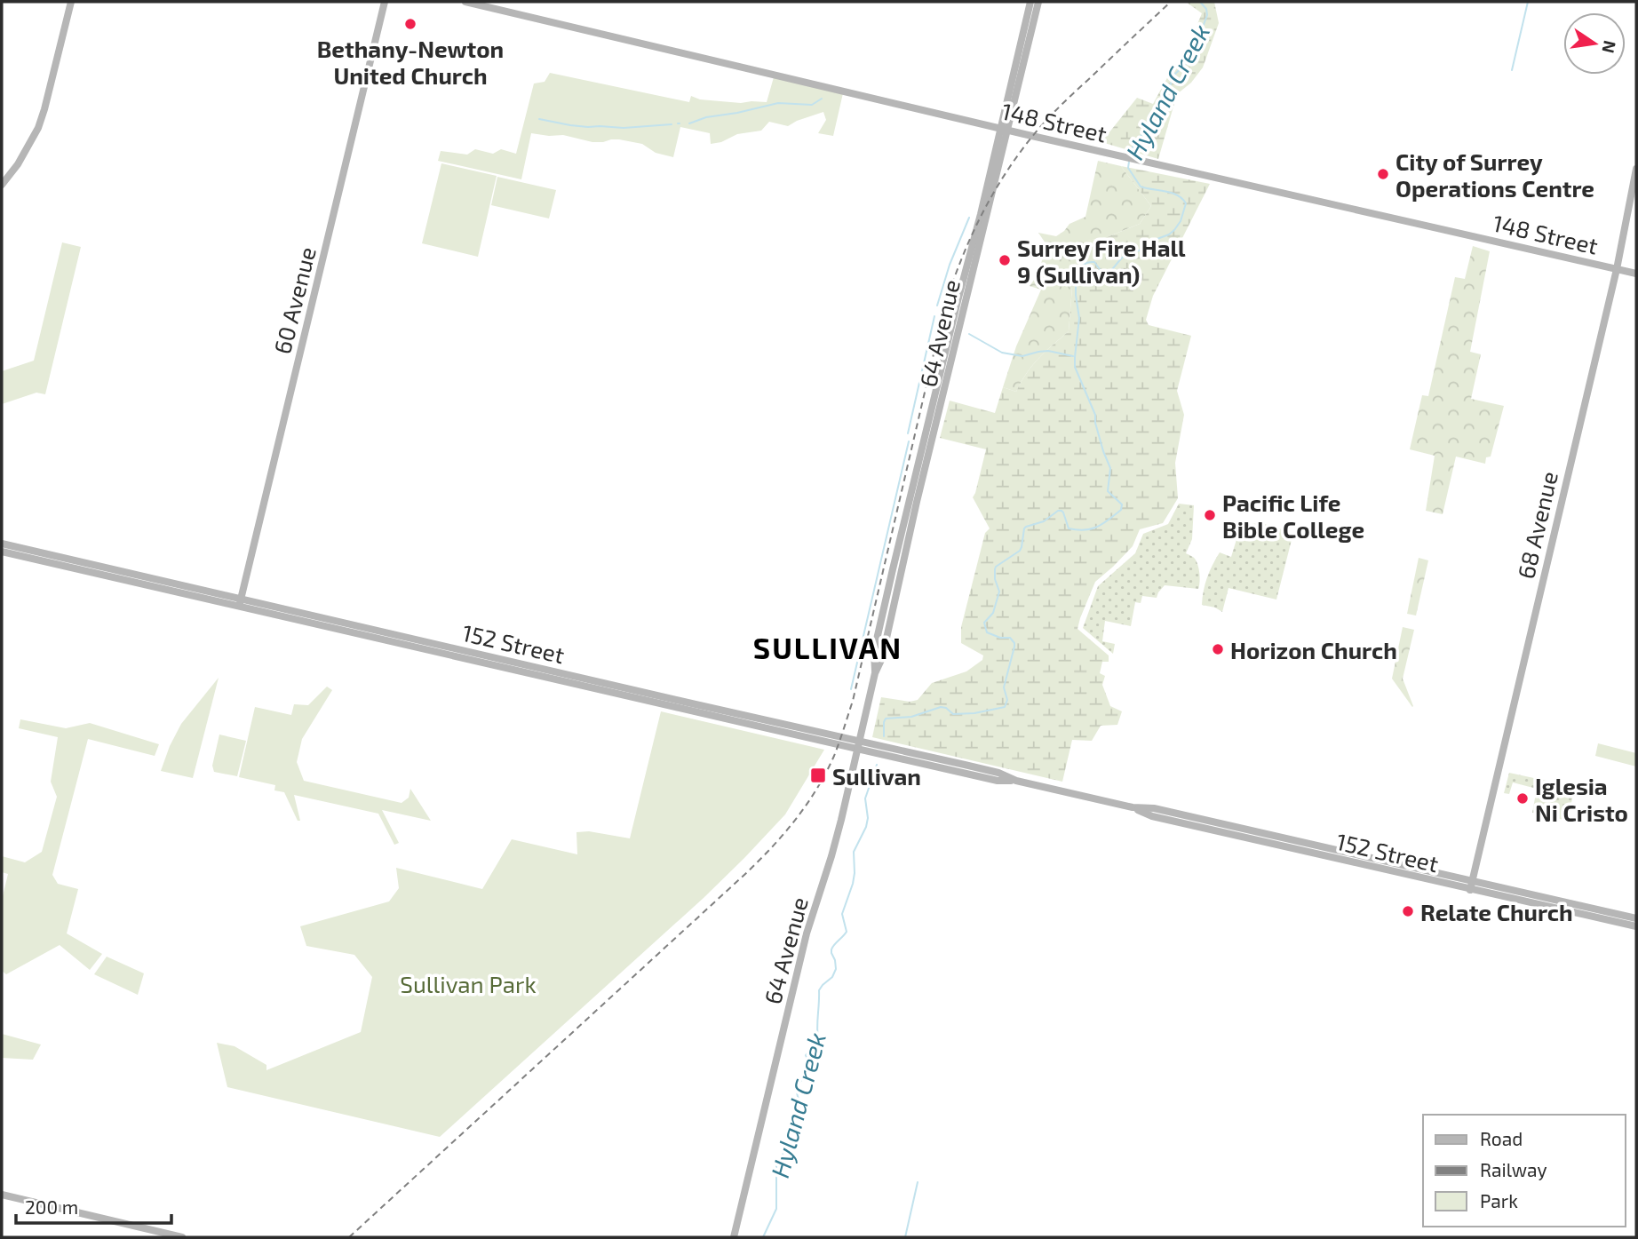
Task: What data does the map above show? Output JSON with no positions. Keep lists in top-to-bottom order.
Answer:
{
  "streets": {
    "main road": [
      "148 Street",
      "60 Avenue",
      "64 Avenue",
      "68 Avenue",
      "152 Street"
    ]
  },
  "crossings": [
    ["148 Street", "64 Avenue"],
    ["148 Street", "68 Avenue"],
    ["60 Avenue", "152 Street"],
    ["64 Avenue", "152 Street"],
    ["68 Avenue", "152 Street"]
  ],
  "districts": ["SULLIVAN"],
  "water": ["Hyland Creek"],
  "parks": ["Sullivan Park"],
  "places": {
    "other": [
      "Bethany-Newton United Church",
      "City of Surrey Operations Centre",
      "Surrey Fire Hall 9 (Sullivan)",
      "Pacific Life Bible College",
      "Horizon Church",
      "Iglesia Ni Cristo",
      "Relate Church"
    ],
    "transit": ["Sullivan"]
  },
  "legend": ["Road", "Railway", "Park"],
  "scale_bar": "200 m",
  "north": "right"
}
